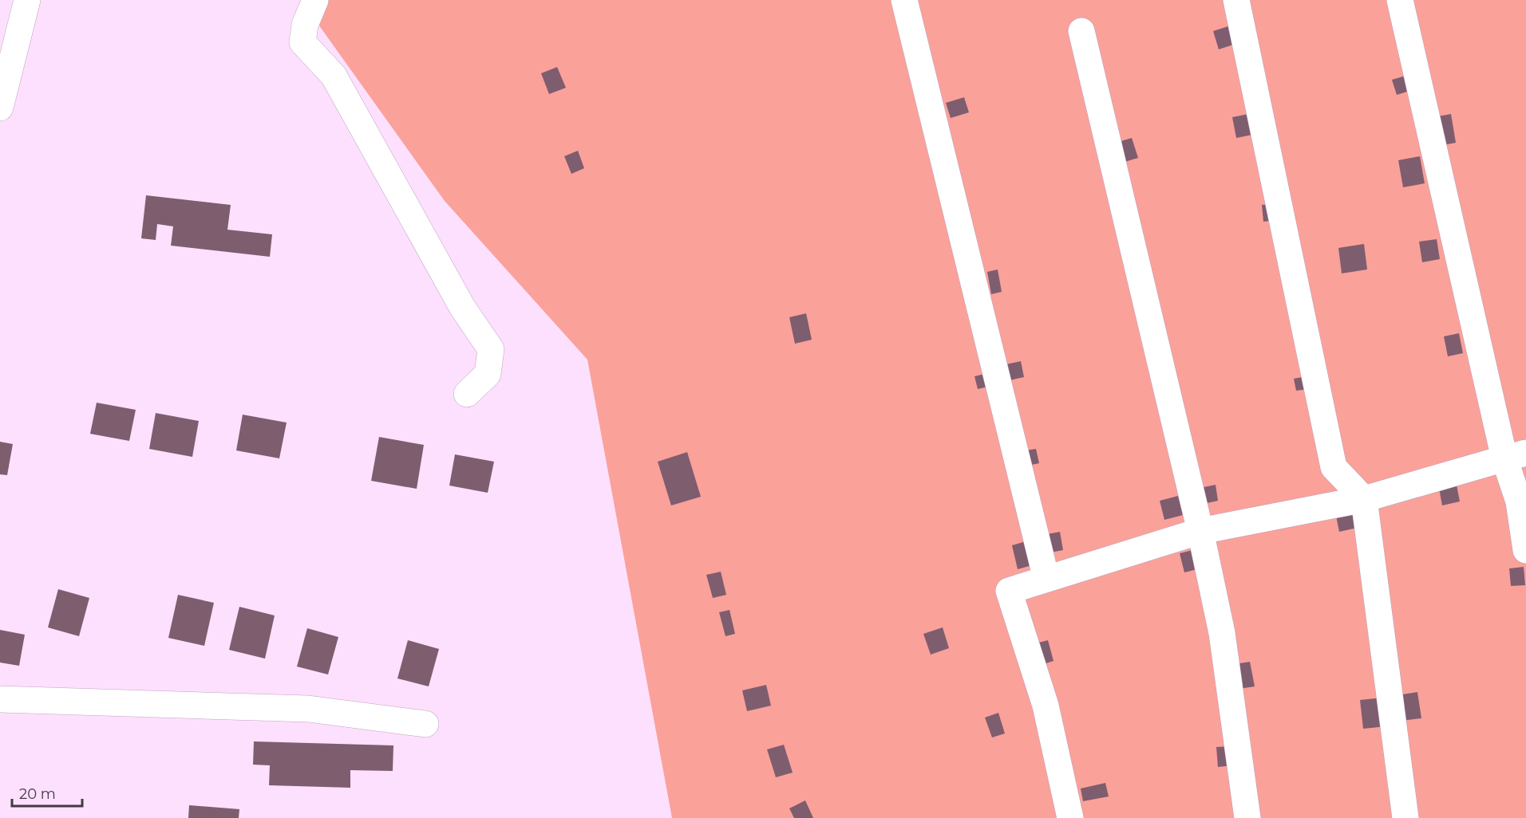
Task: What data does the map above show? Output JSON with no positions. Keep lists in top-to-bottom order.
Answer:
{
  "scale_bar": "20 m"
}
